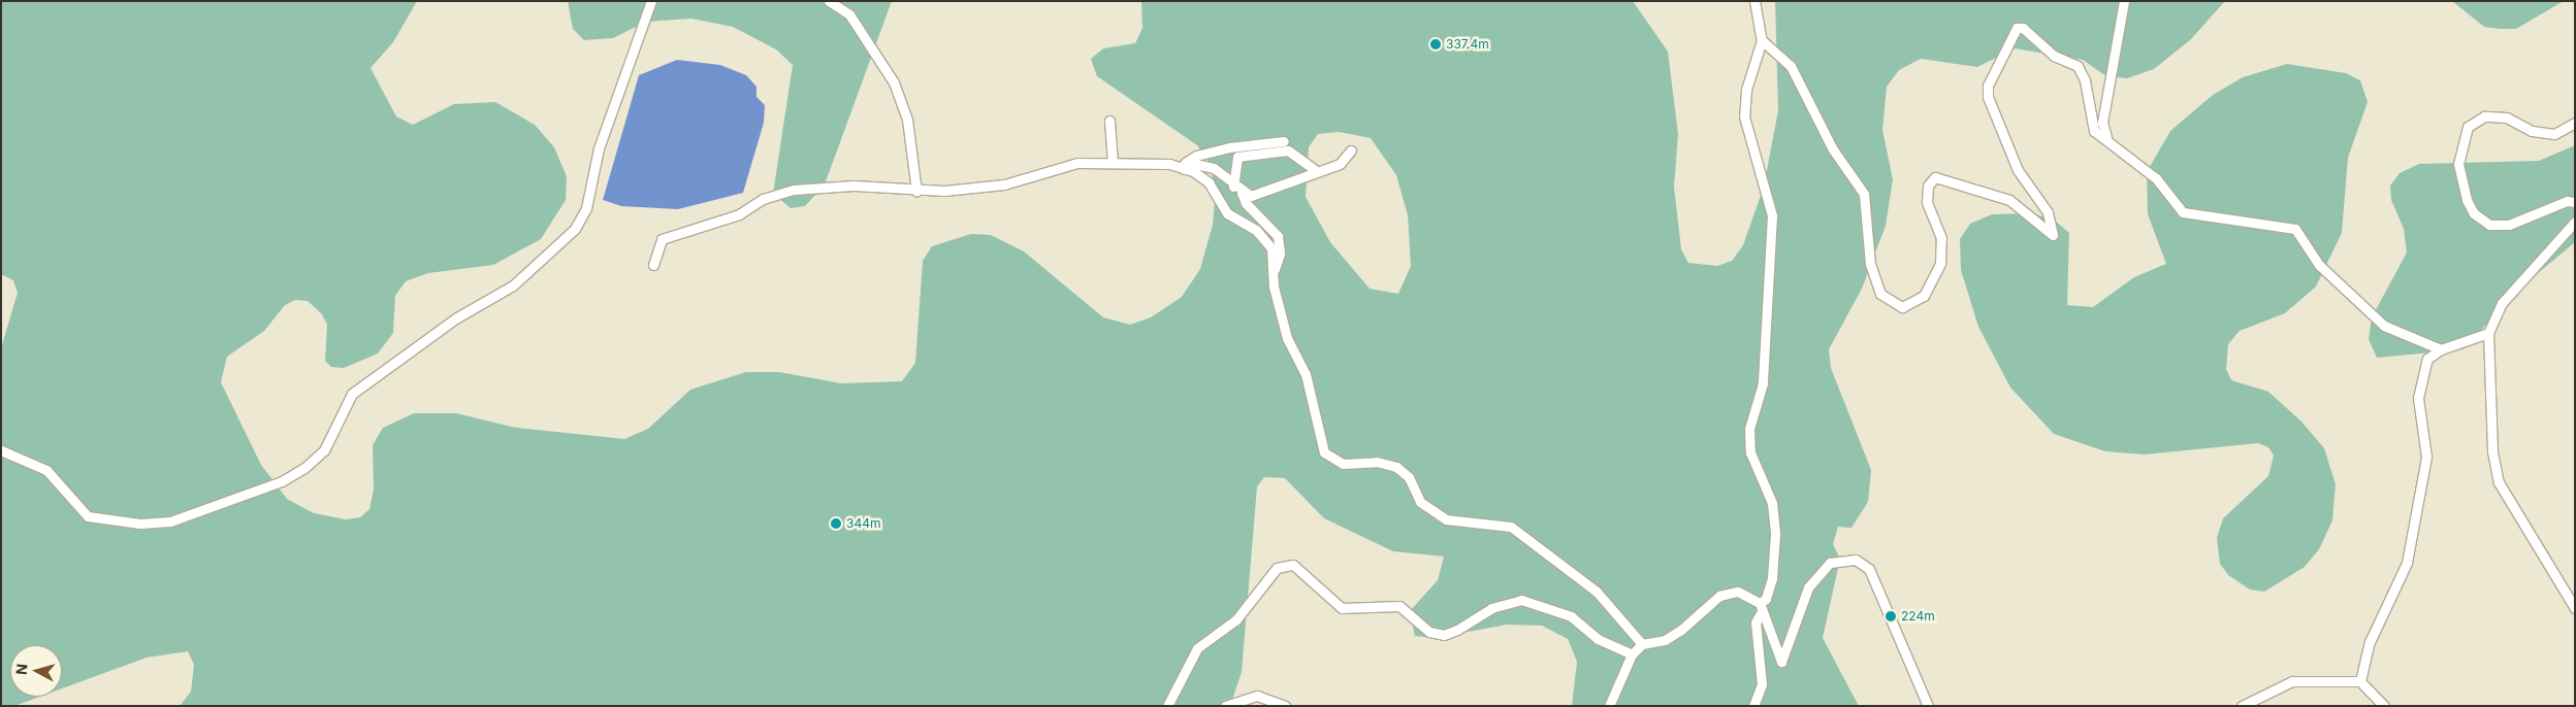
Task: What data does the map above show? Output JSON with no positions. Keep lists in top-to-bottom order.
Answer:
{
  "places": ["337.4m", "344m", "224m"],
  "north": "left"
}
